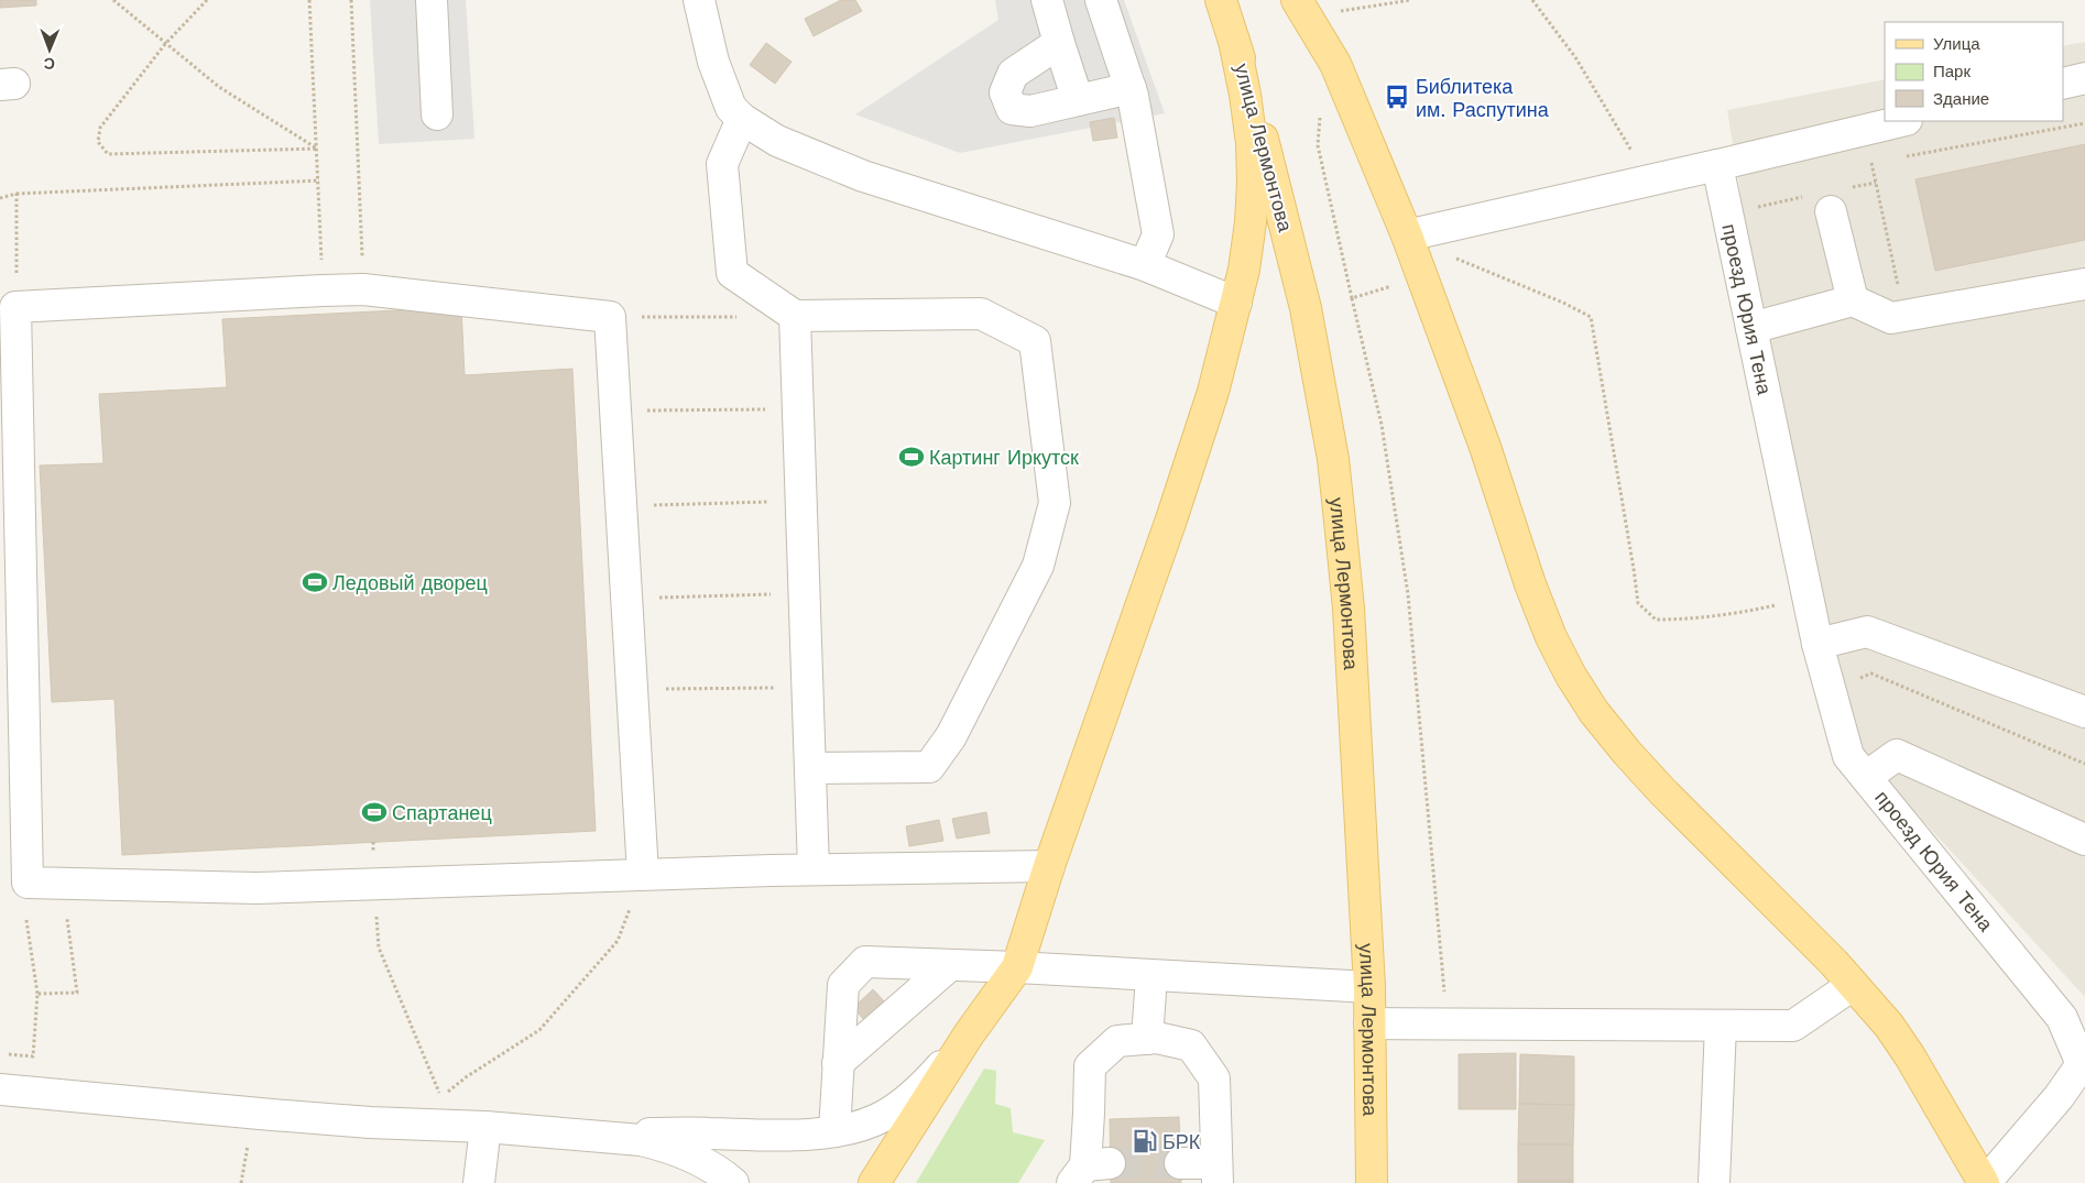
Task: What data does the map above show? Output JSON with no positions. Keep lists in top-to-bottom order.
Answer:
{
  "streets": {
    "main road": ["улица Лермонтова"],
    "street": ["проезд Юрия Тена"]
  },
  "places": {
    "bus stop": ["Библитека им. Распутина"],
    "sports": ["Картинг Иркутск", "Ледовый дворец", "Спартанец"],
    "fuel station": ["БРК"]
  },
  "legend": ["Улица", "Парк", "Здание"],
  "north": "bottom"
}
